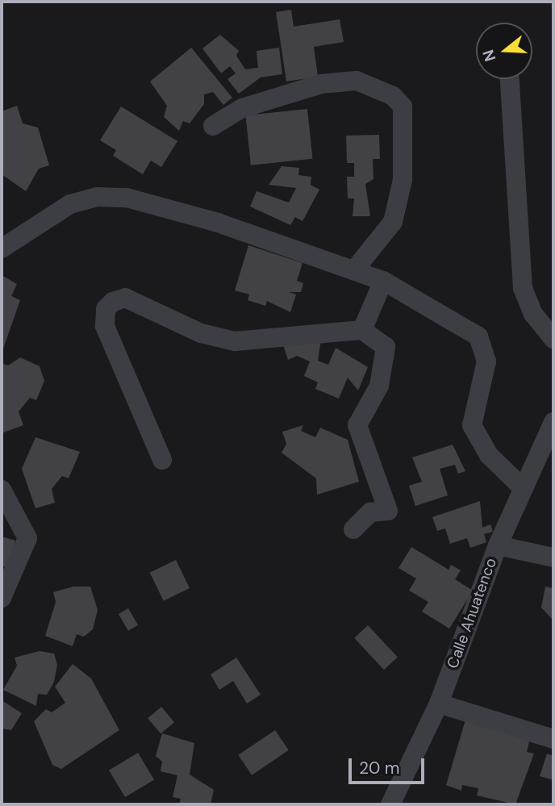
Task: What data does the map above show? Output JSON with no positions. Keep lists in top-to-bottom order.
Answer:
{
  "streets": {
    "street": ["Calle Ahuatenco"]
  },
  "scale_bar": "20 m",
  "north": "left"
}
